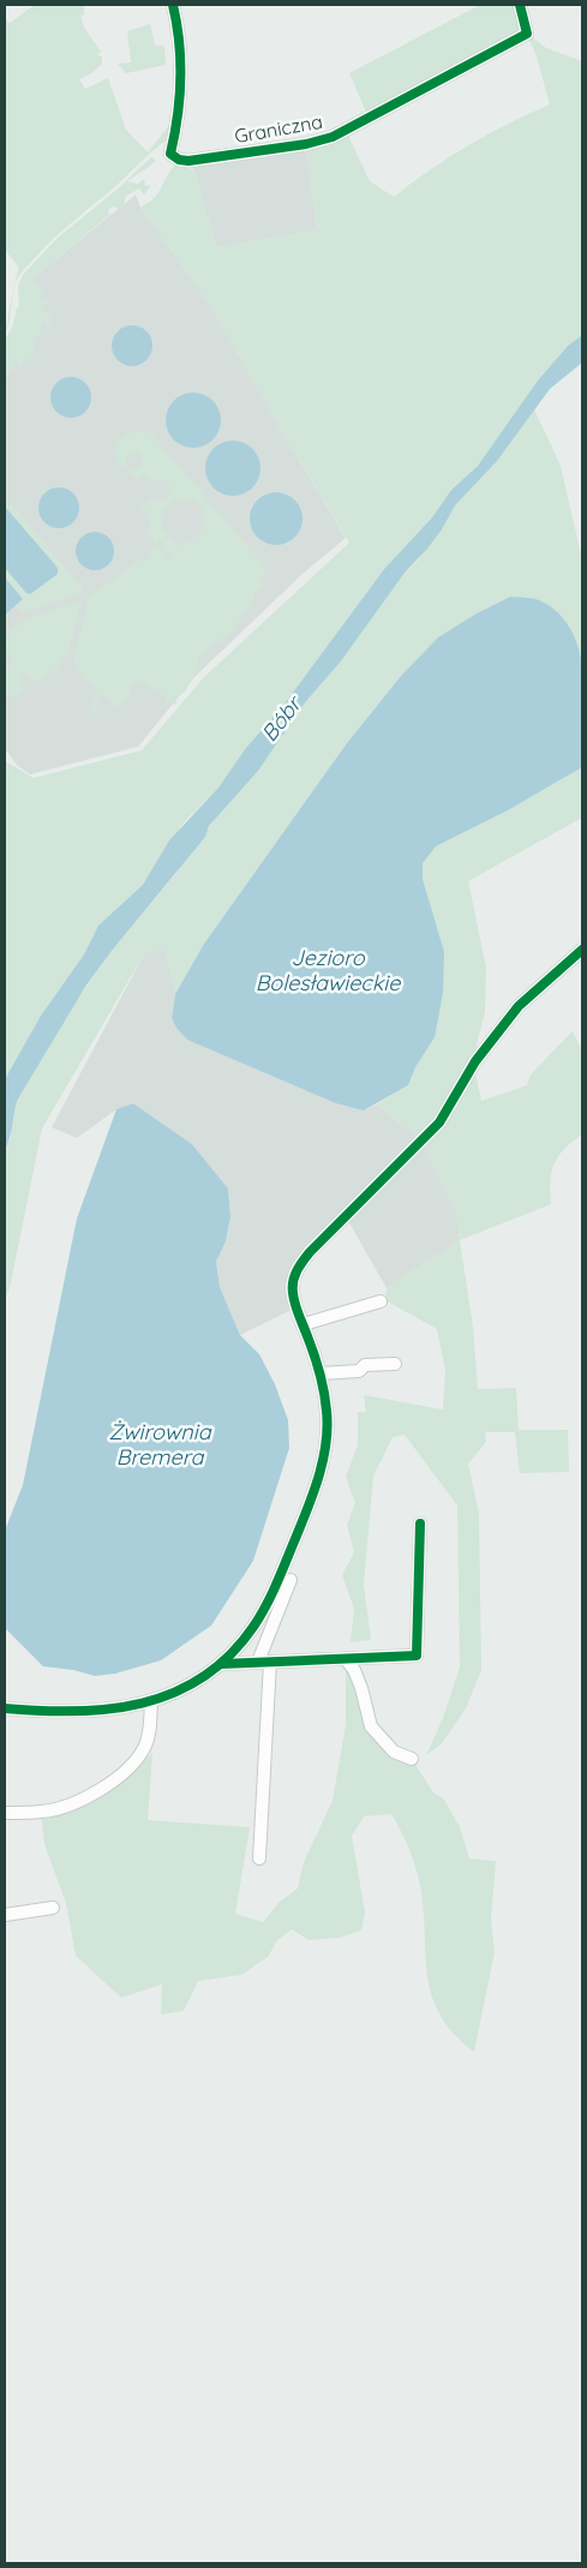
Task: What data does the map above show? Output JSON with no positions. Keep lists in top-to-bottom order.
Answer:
{
  "streets": {
    "street": ["Graniczna"]
  },
  "water": ["Bóbr", "Jezioro Bolesławieckie", "Żwirownia Bremera"]
}
